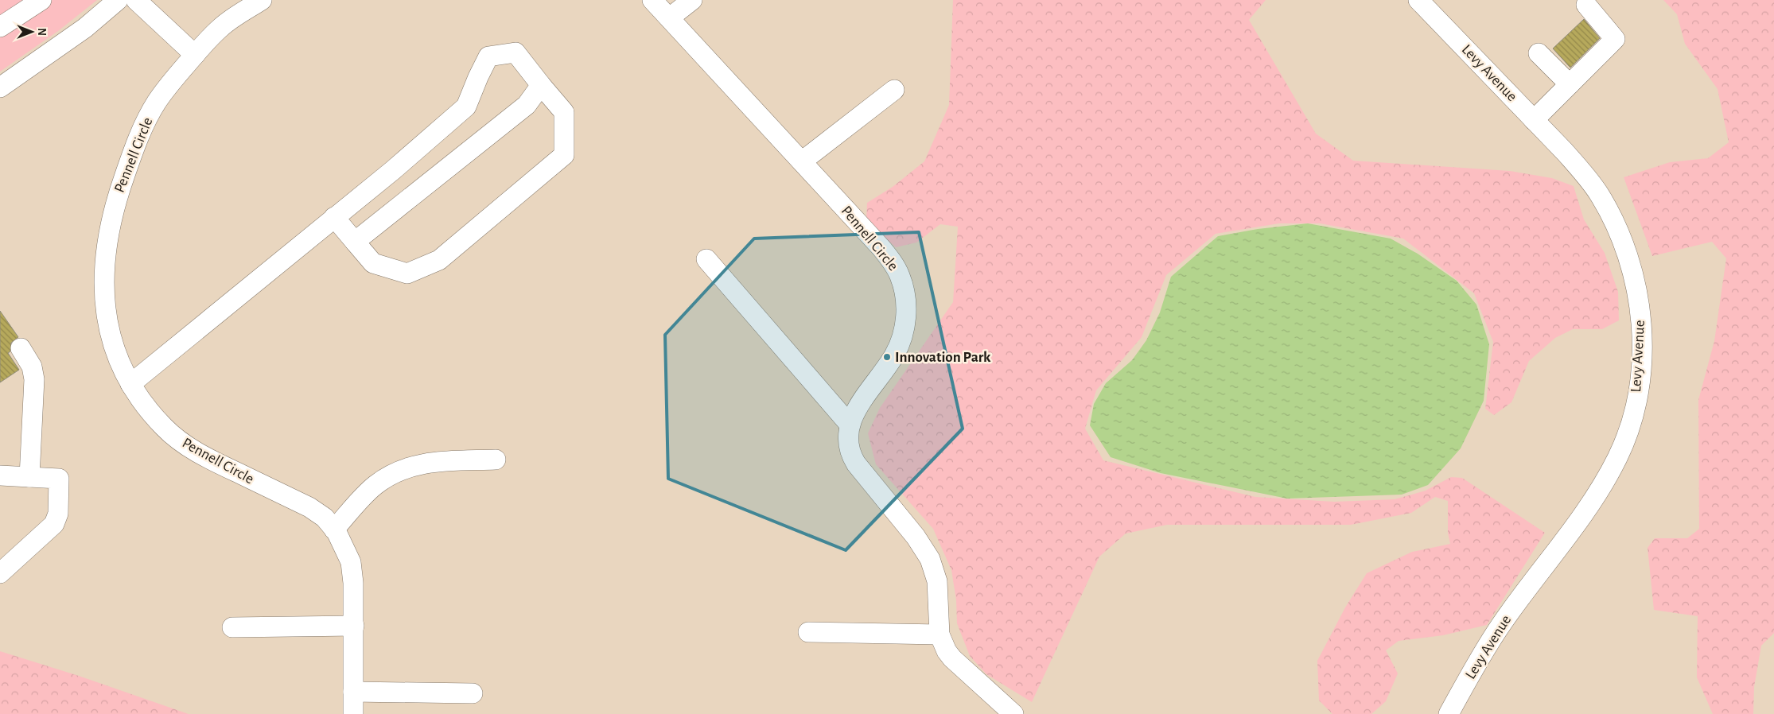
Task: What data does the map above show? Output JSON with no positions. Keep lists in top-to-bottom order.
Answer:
{
  "streets": {
    "street": ["Levy Avenue", "Pennell Circle"]
  },
  "places": ["Innovation Park"],
  "north": "right"
}
